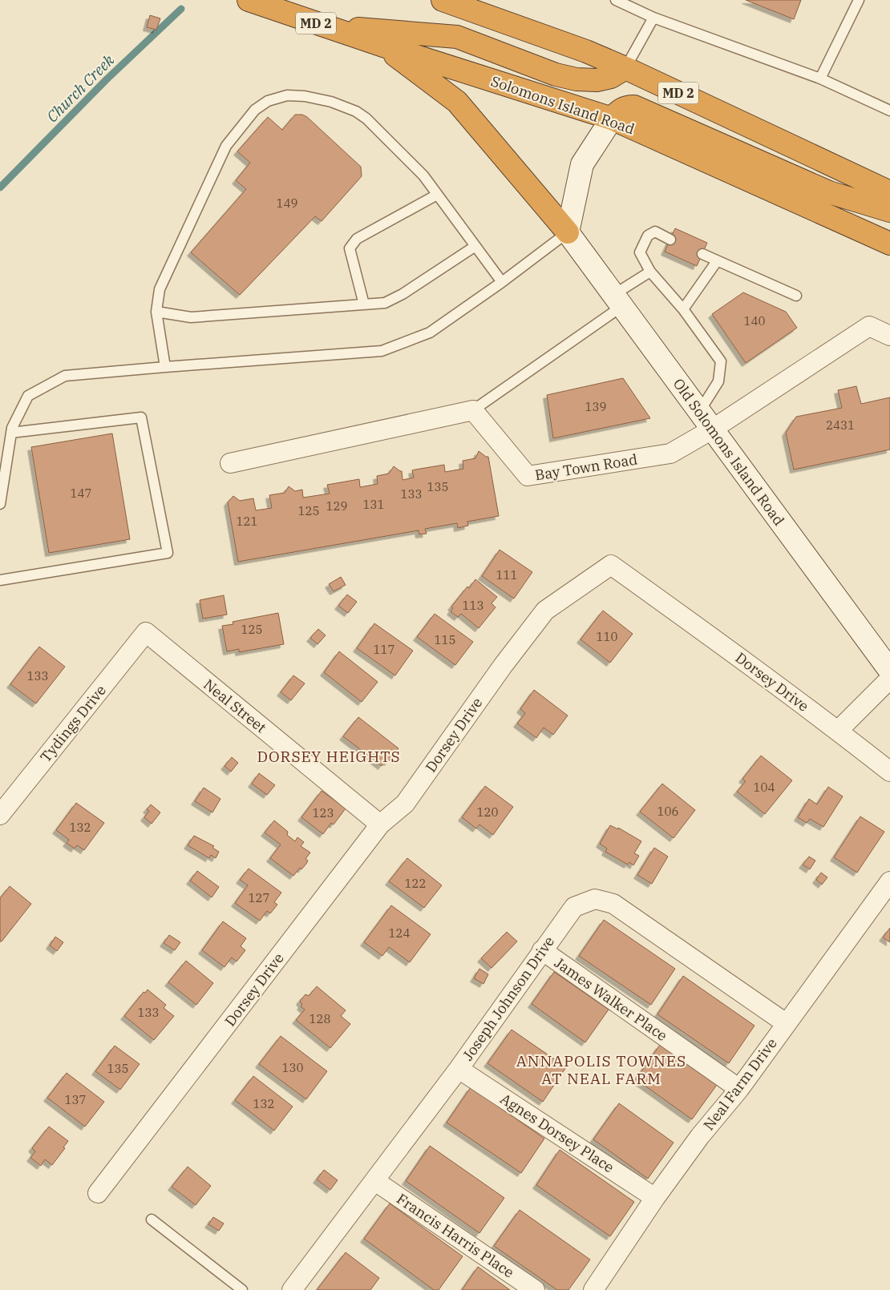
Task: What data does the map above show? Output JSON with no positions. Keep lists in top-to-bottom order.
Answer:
{
  "streets": {
    "highway": ["MD 2", "Solomons Island Road"],
    "main road": ["Old Solomons Island Road"],
    "street": [
      "Bay Town Road",
      "Dorsey Drive",
      "Neal Street",
      "Tydings Drive",
      "Joseph Johnson Drive",
      "James Walker Place",
      "Neal Farm Drive",
      "Agnes Dorsey Place",
      "Francis Harris Place"
    ]
  },
  "crossings": [
    ["Old Solomons Island Road", "Bay Town Road"],
    ["Dorsey Drive", "Neal Street"],
    ["Neal Street", "Tydings Drive"],
    ["Joseph Johnson Drive", "James Walker Place"],
    ["Joseph Johnson Drive", "Neal Farm Drive"],
    ["Joseph Johnson Drive", "Agnes Dorsey Place"],
    ["Joseph Johnson Drive", "Francis Harris Place"],
    ["James Walker Place", "Neal Farm Drive"],
    ["Neal Farm Drive", "Agnes Dorsey Place"]
  ],
  "districts": ["DORSEY HEIGHTS", "ANNAPOLIS TOWNES AT NEAL FARM"],
  "water": ["Church Creek"],
  "house_numbers": [
    "149",
    "140",
    "139",
    "2431",
    "135",
    "147",
    "133",
    "131",
    "129",
    "125",
    "121",
    "111",
    "113",
    "125",
    "110",
    "115",
    "117",
    "133",
    "104",
    "106",
    "120",
    "123",
    "132",
    "122",
    "127",
    "124",
    "133",
    "128",
    "130",
    "135",
    "137",
    "132"
  ]
}
